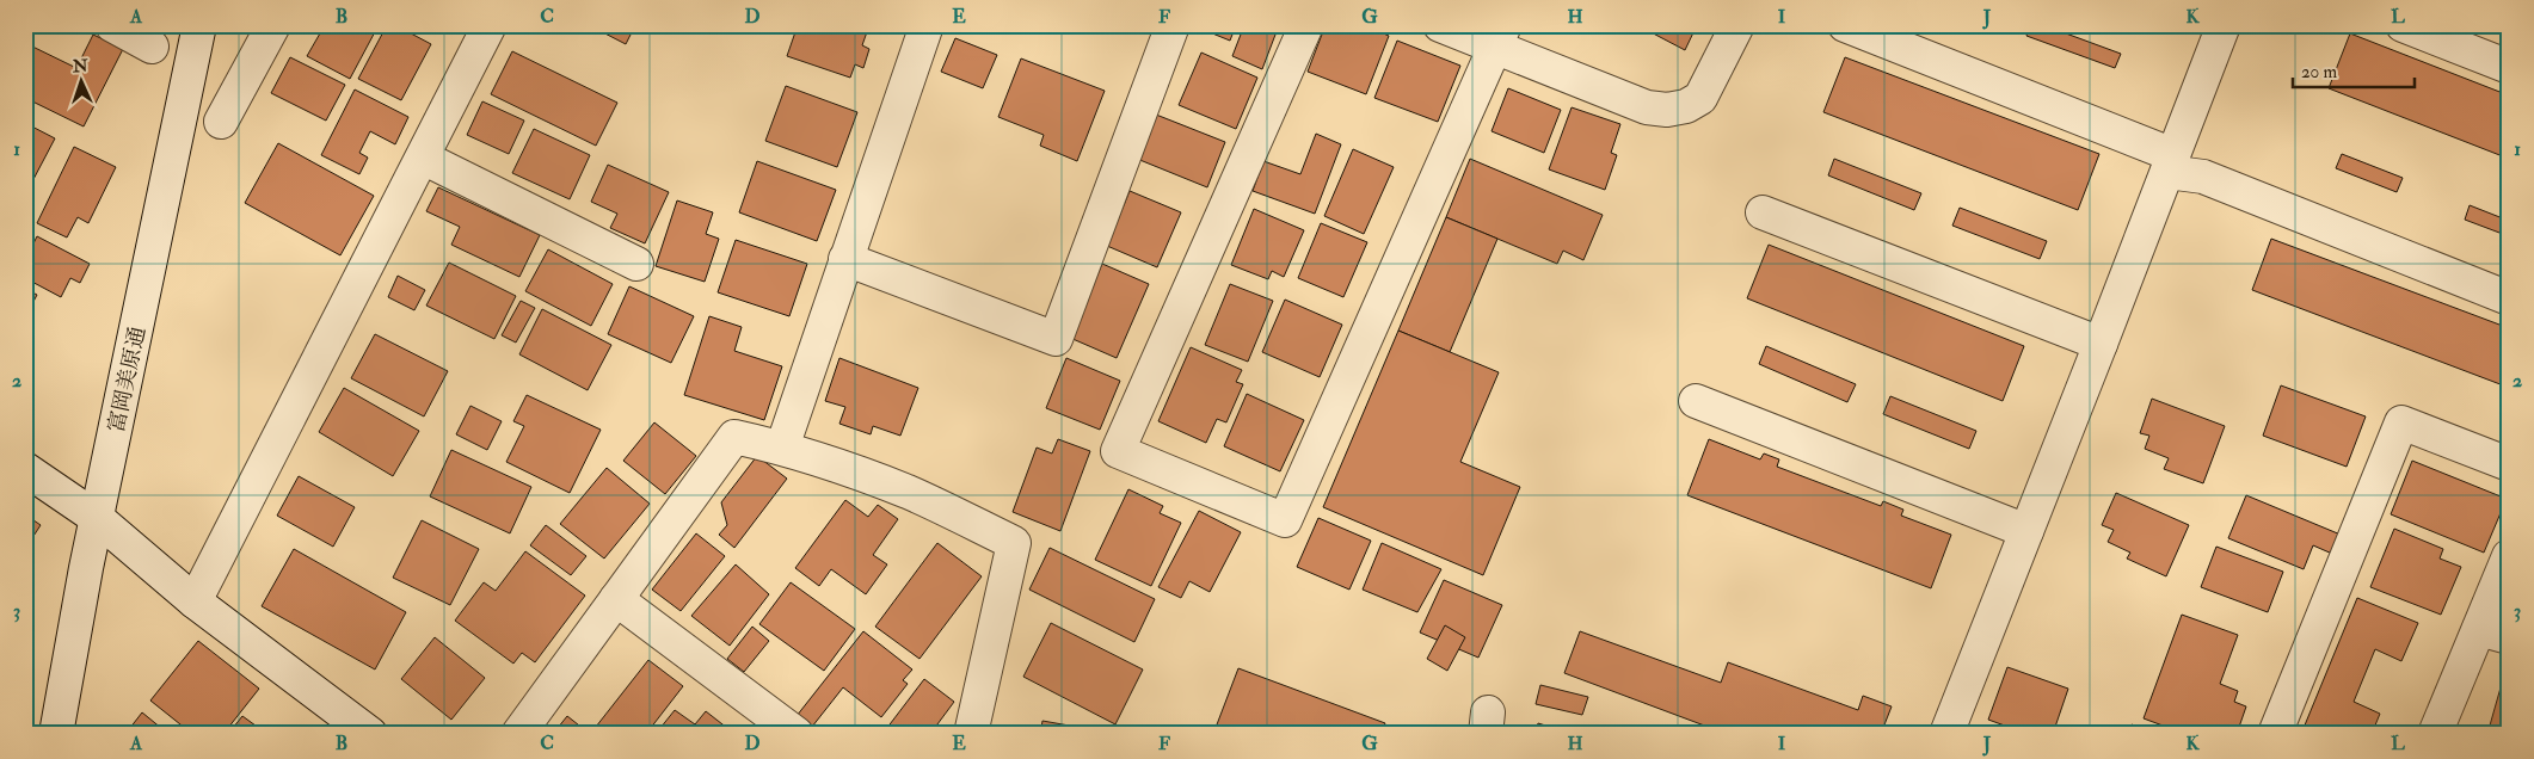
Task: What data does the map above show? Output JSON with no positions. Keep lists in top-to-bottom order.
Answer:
{
  "streets": {
    "street": ["富岡美原通"]
  },
  "scale_bar": "20 m",
  "north": "top",
  "grid": {
    "columns": [
      "A",
      "B",
      "C",
      "D",
      "E",
      "F",
      "G",
      "H",
      "I",
      "J",
      "K",
      "L"
    ],
    "rows": ["1", "2", "3"]
  }
}
